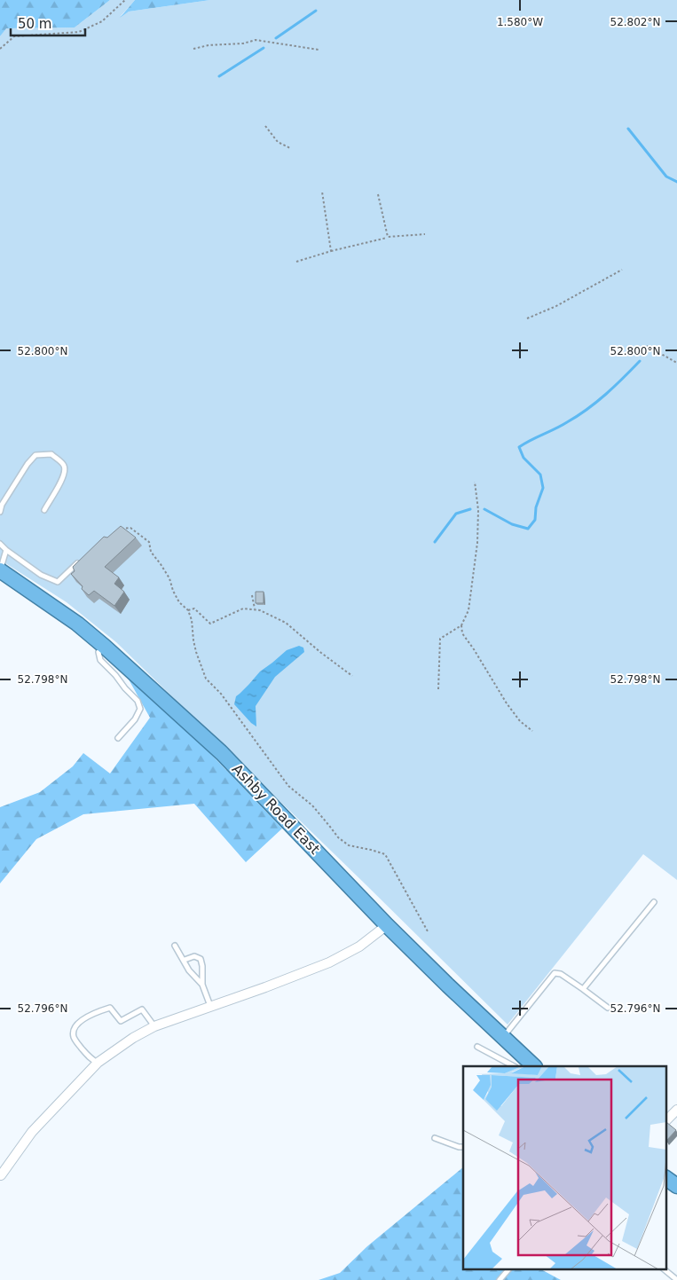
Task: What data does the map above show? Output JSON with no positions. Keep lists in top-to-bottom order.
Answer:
{
  "streets": {
    "highway": ["Ashby Road East"]
  },
  "scale_bar": "50 m",
  "coordinates": [
    "52.802°N",
    "1.580°W",
    "52.800°N",
    "52.798°N",
    "52.796°N"
  ]
}
